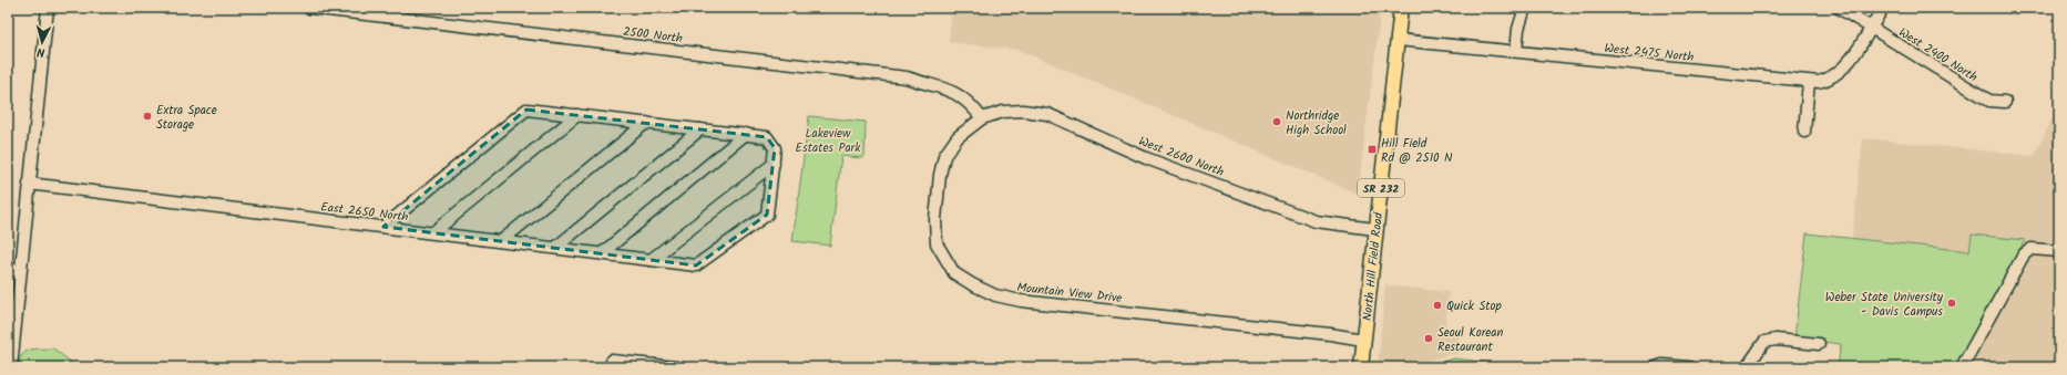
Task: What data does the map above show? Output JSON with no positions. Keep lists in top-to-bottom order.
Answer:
{
  "streets": {
    "main road": ["SR 232", "North Hill Field Road"],
    "street": [
      "2500 North",
      "West 2475 North",
      "West 2400 North",
      "West 2600 North",
      "East 2650 North",
      "Mountain View Drive"
    ]
  },
  "crossings": [
    ["2500 North", "West 2600 North"],
    ["2500 North", "Mountain View Drive"],
    ["West 2475 North", "West 2400 North"],
    ["West 2475 North", "North Hill Field Road"],
    ["West 2600 North", "North Hill Field Road"],
    ["West 2600 North", "Mountain View Drive"],
    ["North Hill Field Road", "Mountain View Drive"]
  ],
  "parks": ["Lakeview Estates Park"],
  "places": {
    "other": [
      "Extra Space Storage",
      "Northridge High School",
      "Weber State University - Davis Campus",
      "Quick Stop",
      "Seoul Korean Restaurant"
    ],
    "transit": ["Hill Field Rd @ 2510 N"]
  },
  "north": "bottom"
}
